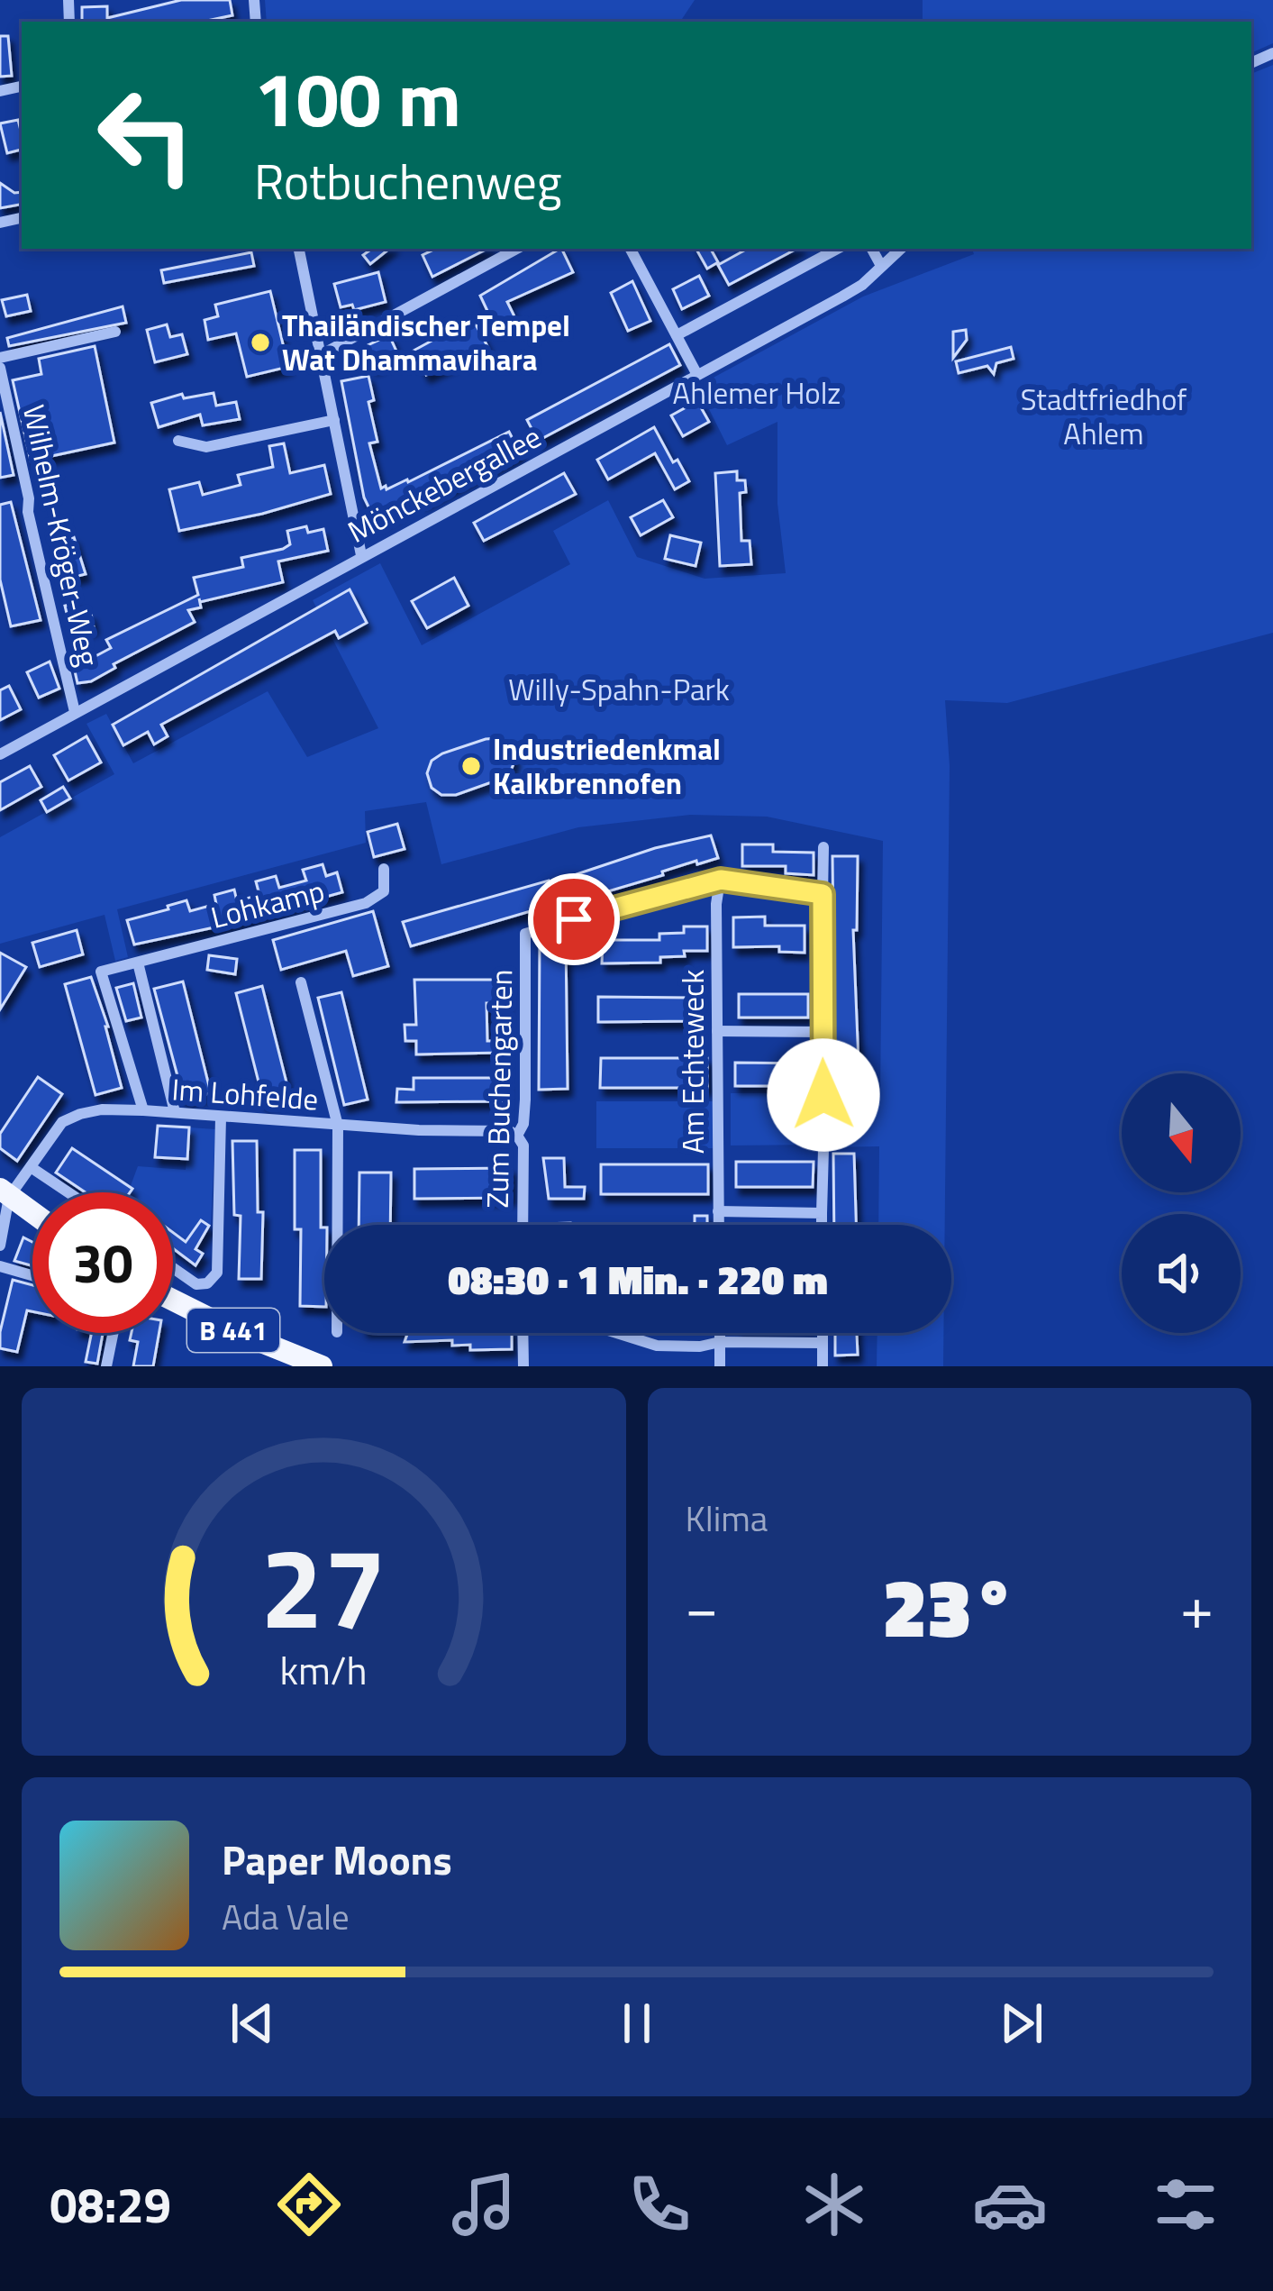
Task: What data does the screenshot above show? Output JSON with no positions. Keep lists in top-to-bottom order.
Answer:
{
  "streets": {
    "main road": ["B 441"],
    "street": [
      "Mönckebergallee",
      "Wilhelm-Kröger-Weg",
      "Lohkamp",
      "Am Echteweck",
      "Zum Buchengarten",
      "Im Lohfelde"
    ]
  },
  "crossings": [
    ["Mönckebergallee", "Wilhelm-Kröger-Weg"],
    ["Lohkamp", "Im Lohfelde"],
    ["Am Echteweck", "Zum Buchengarten"],
    ["Zum Buchengarten", "Im Lohfelde"]
  ],
  "parks": ["Ahlemer Holz", "Stadtfriedhof Ahlem", "Willy-Spahn-Park"],
  "places": ["Thailändischer Tempel Wat Dhammavihara", "Industriedenkmal Kalkbrennofen"],
  "north": "bottom",
  "page": {
    "turn": ["100 m", "Rotbuchenweg"],
    "limit": "30",
    "trip": "08:30 · 1 Min. · 220 m",
    "tile": "Klima",
    "heat": ["−", "23°", "+"],
    "song": ["Paper Moons", "Ada Vale"],
    "tabs": "08:29",
    "gauge": ["27", "km/h"]
  }
}
